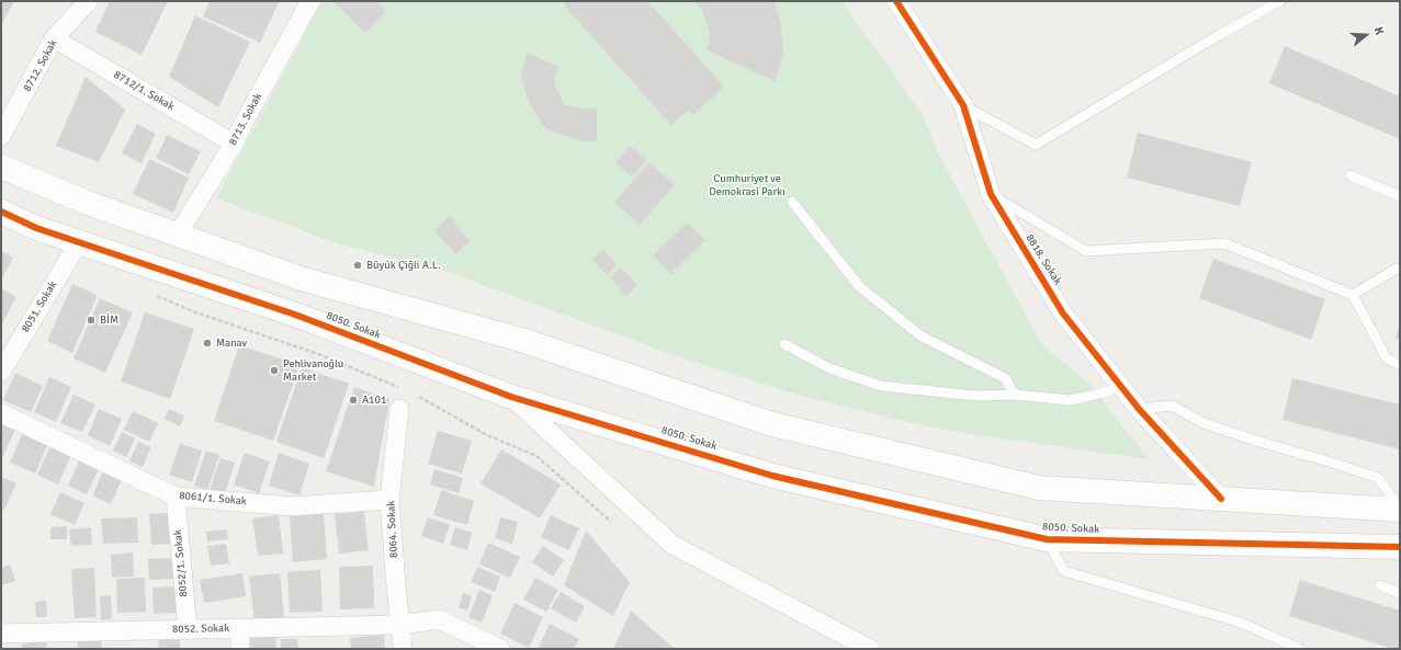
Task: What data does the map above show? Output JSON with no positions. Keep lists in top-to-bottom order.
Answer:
{
  "streets": {
    "street": [
      "8712. Sokak",
      "8712/1. Sokak",
      "8713. Sokak",
      "8818. Sokak",
      "8051. Sokak",
      "8050. Sokak",
      "8061/1. Sokak",
      "8064. Sokak",
      "8052/1. Sokak",
      "8052. Sokak"
    ]
  },
  "crossings": [
    ["8712. Sokak", "8712/1. Sokak"],
    ["8712/1. Sokak", "8713. Sokak"],
    ["8051. Sokak", "8050. Sokak"],
    ["8061/1. Sokak", "8064. Sokak"],
    ["8061/1. Sokak", "8052/1. Sokak"],
    ["8064. Sokak", "8052. Sokak"],
    ["8052/1. Sokak", "8052. Sokak"]
  ],
  "parks": ["Cumhuriyet ve Demokrasi Parkı"],
  "places": [
    "Büyük Çiğli A.L.",
    "BİM",
    "Manav",
    "Pehlivanoğlu Market",
    "A101"
  ],
  "north": "right"
}
